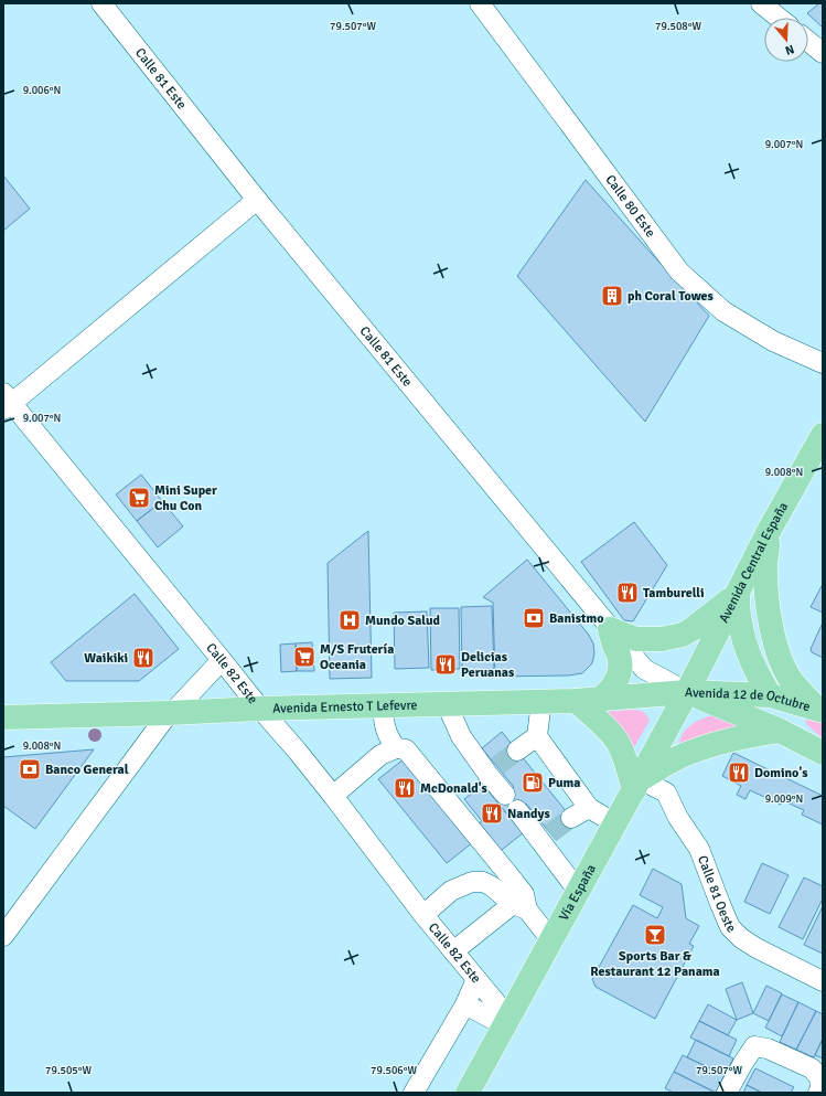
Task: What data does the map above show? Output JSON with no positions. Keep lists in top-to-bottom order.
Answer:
{
  "streets": {
    "main road": [
      "Avenida Central España",
      "Avenida 12 de Octubre",
      "Avenida Ernesto T Lefevre",
      "Vía España"
    ],
    "street": [
      "Calle 81 Este",
      "Calle 80 Este",
      "Calle 82 Este",
      "Calle 81 Oeste"
    ]
  },
  "crossings": [
    ["Calle 81 Este", "Avenida Central España"],
    ["Calle 81 Este", "Avenida 12 de Octubre"],
    ["Calle 81 Este", "Avenida Ernesto T Lefevre"],
    ["Calle 81 Este", "Vía España"],
    ["Avenida Central España", "Avenida 12 de Octubre"],
    ["Avenida Central España", "Avenida Ernesto T Lefevre"],
    ["Avenida Central España", "Vía España"],
    ["Calle 82 Este", "Avenida Ernesto T Lefevre"],
    ["Calle 82 Este", "Vía España"],
    ["Avenida 12 de Octubre", "Avenida Ernesto T Lefevre"],
    ["Avenida 12 de Octubre", "Vía España"],
    ["Avenida Ernesto T Lefevre", "Vía España"],
    ["Vía España", "Calle 81 Oeste"]
  ],
  "places": {
    "building": ["ph Coral Towes"],
    "supermarket": ["Mini Super Chu Con", "M/S Frutería Oceania"],
    "restaurant": [
      "Tamburelli",
      "Waikiki",
      "Delicias Peruanas",
      "Domino's",
      "McDonald's",
      "Nandys"
    ],
    "bank": ["Banistmo", "Banco General"],
    "hospital": ["Mundo Salud"],
    "fuel station": ["Puma"],
    "bar": ["Sports Bar & Restaurant 12 Panama"]
  },
  "north": "bottom",
  "coordinates": [
    "79.507°W",
    "79.508°W",
    "9.006°N",
    "9.007°N",
    "9.008°N",
    "9.009°N",
    "79.505°W",
    "79.506°W"
  ]
}
